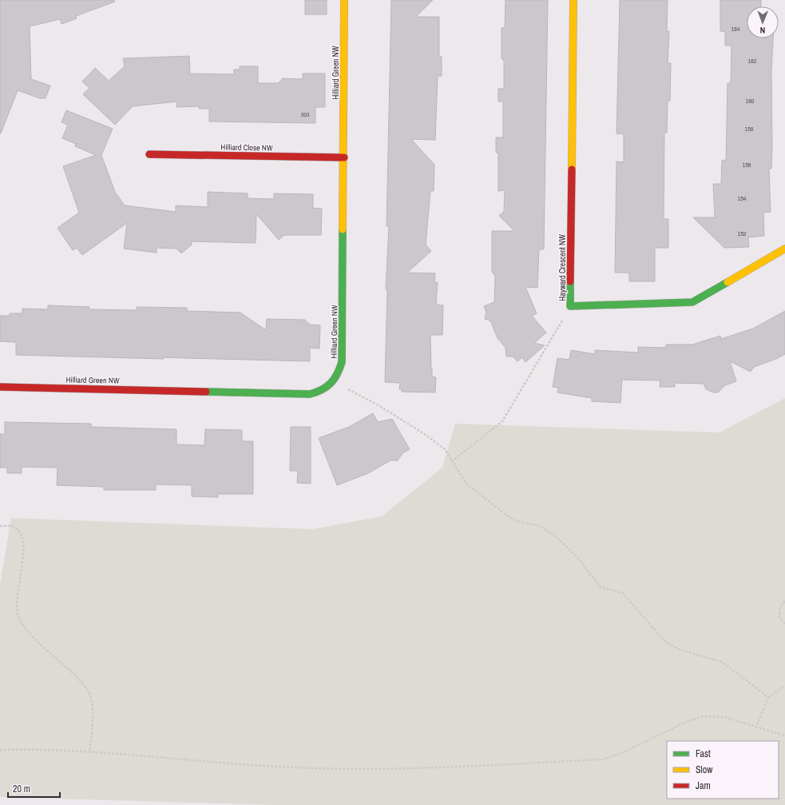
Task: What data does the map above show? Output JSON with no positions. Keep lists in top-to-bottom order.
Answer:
{
  "streets": {
    "street": ["Hilliard Green NW", "Hilliard Close NW", "Hayward Crescent NW"]
  },
  "crossings": [
    ["Hilliard Green NW", "Hilliard Close NW"]
  ],
  "house_numbers": [
    "164",
    "162",
    "160",
    "303",
    "158",
    "156",
    "154",
    "152"
  ],
  "legend": ["Fast", "Slow", "Jam"],
  "scale_bar": "20 m",
  "north": "bottom"
}
